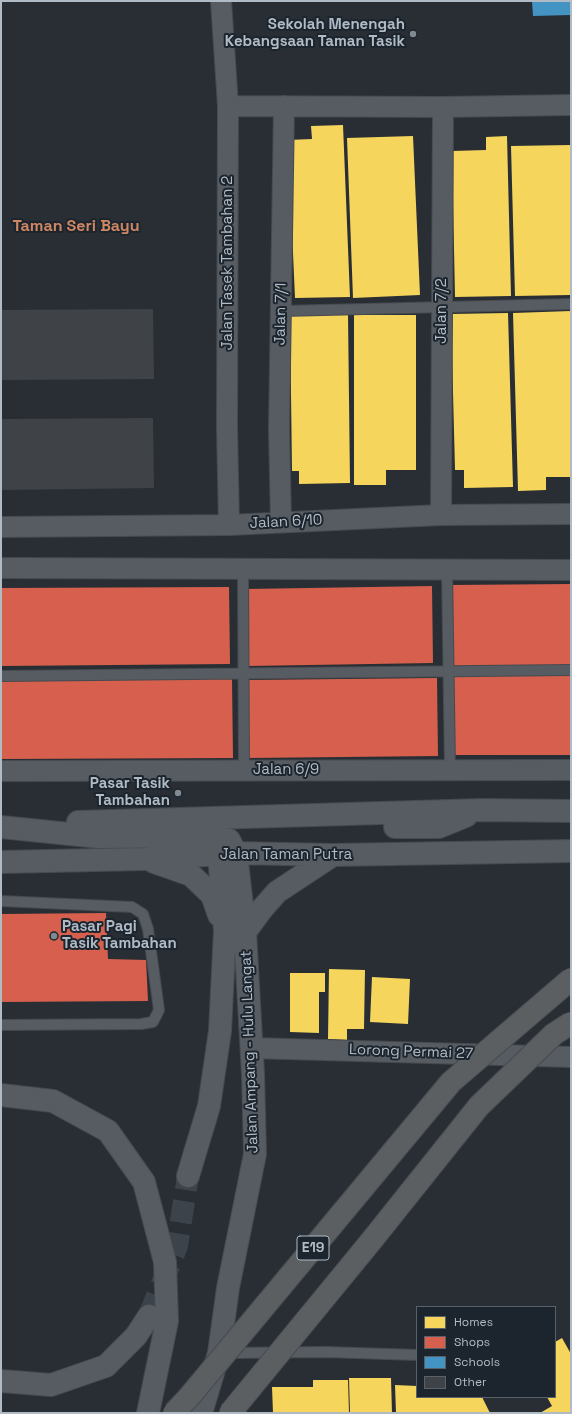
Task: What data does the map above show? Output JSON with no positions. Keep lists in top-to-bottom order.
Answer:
{
  "streets": {
    "highway": ["E19"],
    "street": [
      "Jalan Tasek Tambahan 2",
      "Jalan 7/2",
      "Jalan 7/1",
      "Jalan 6/10",
      "Jalan 6/9",
      "Jalan Taman Putra",
      "Jalan Ampang - Hulu Langat",
      "Lorong Permai 27"
    ]
  },
  "crossings": [
    ["Jalan Tasek Tambahan 2", "Jalan 6/10"],
    ["Jalan 7/2", "Jalan 6/10"],
    ["Jalan 7/1", "Jalan 6/10"],
    ["Jalan Taman Putra", "Jalan Ampang - Hulu Langat"],
    ["Jalan Ampang - Hulu Langat", "Lorong Permai 27"]
  ],
  "districts": ["Taman Seri Bayu"],
  "places": ["Sekolah Menengah Kebangsaan Taman Tasik", "Pasar Tasik Tambahan", "Pasar Pagi Tasik Tambahan"],
  "legend": [
    "Homes",
    "Shops",
    "Schools",
    "Other"
  ]
}
